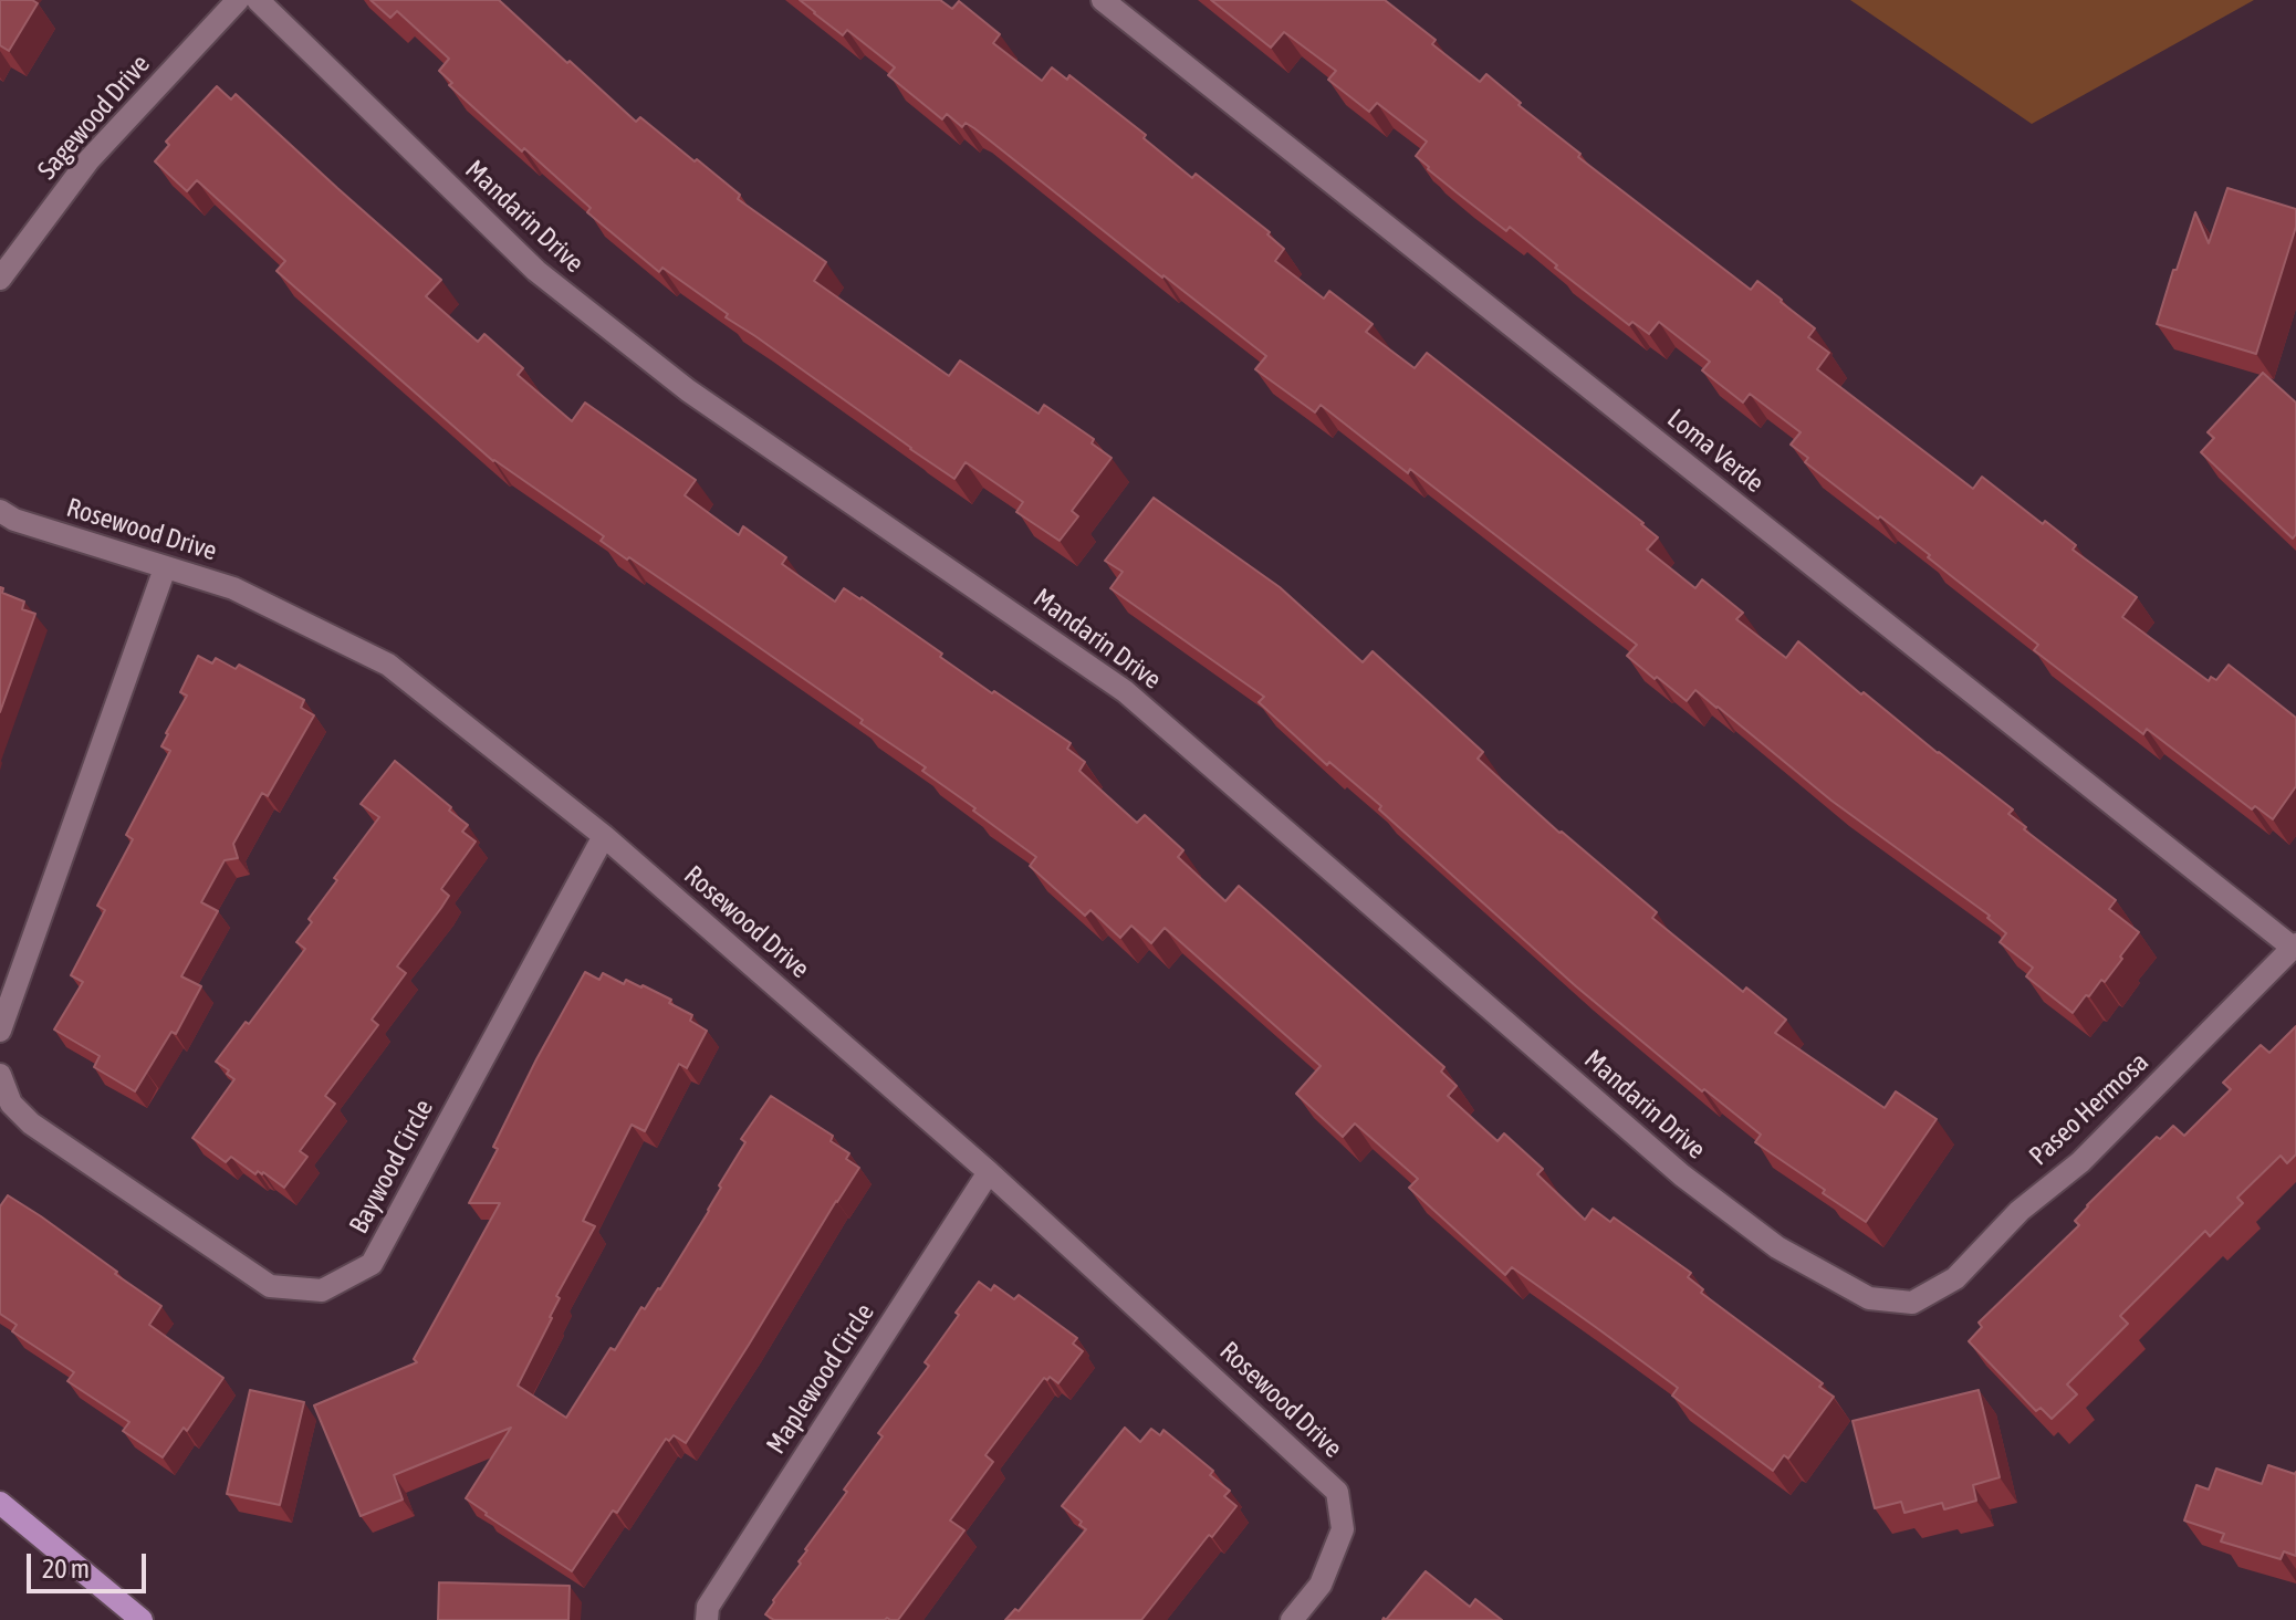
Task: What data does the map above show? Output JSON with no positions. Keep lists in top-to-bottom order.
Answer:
{
  "streets": {
    "street": [
      "Sagewood Drive",
      "Mandarin Drive",
      "Loma Verde",
      "Rosewood Drive",
      "Paseo Hermosa",
      "Baywood Circle",
      "Maplewood Circle"
    ]
  },
  "crossings": [
    ["Mandarin Drive", "Paseo Hermosa"],
    ["Loma Verde", "Paseo Hermosa"],
    ["Rosewood Drive", "Baywood Circle"],
    ["Rosewood Drive", "Maplewood Circle"]
  ],
  "scale_bar": "20 m"
}
